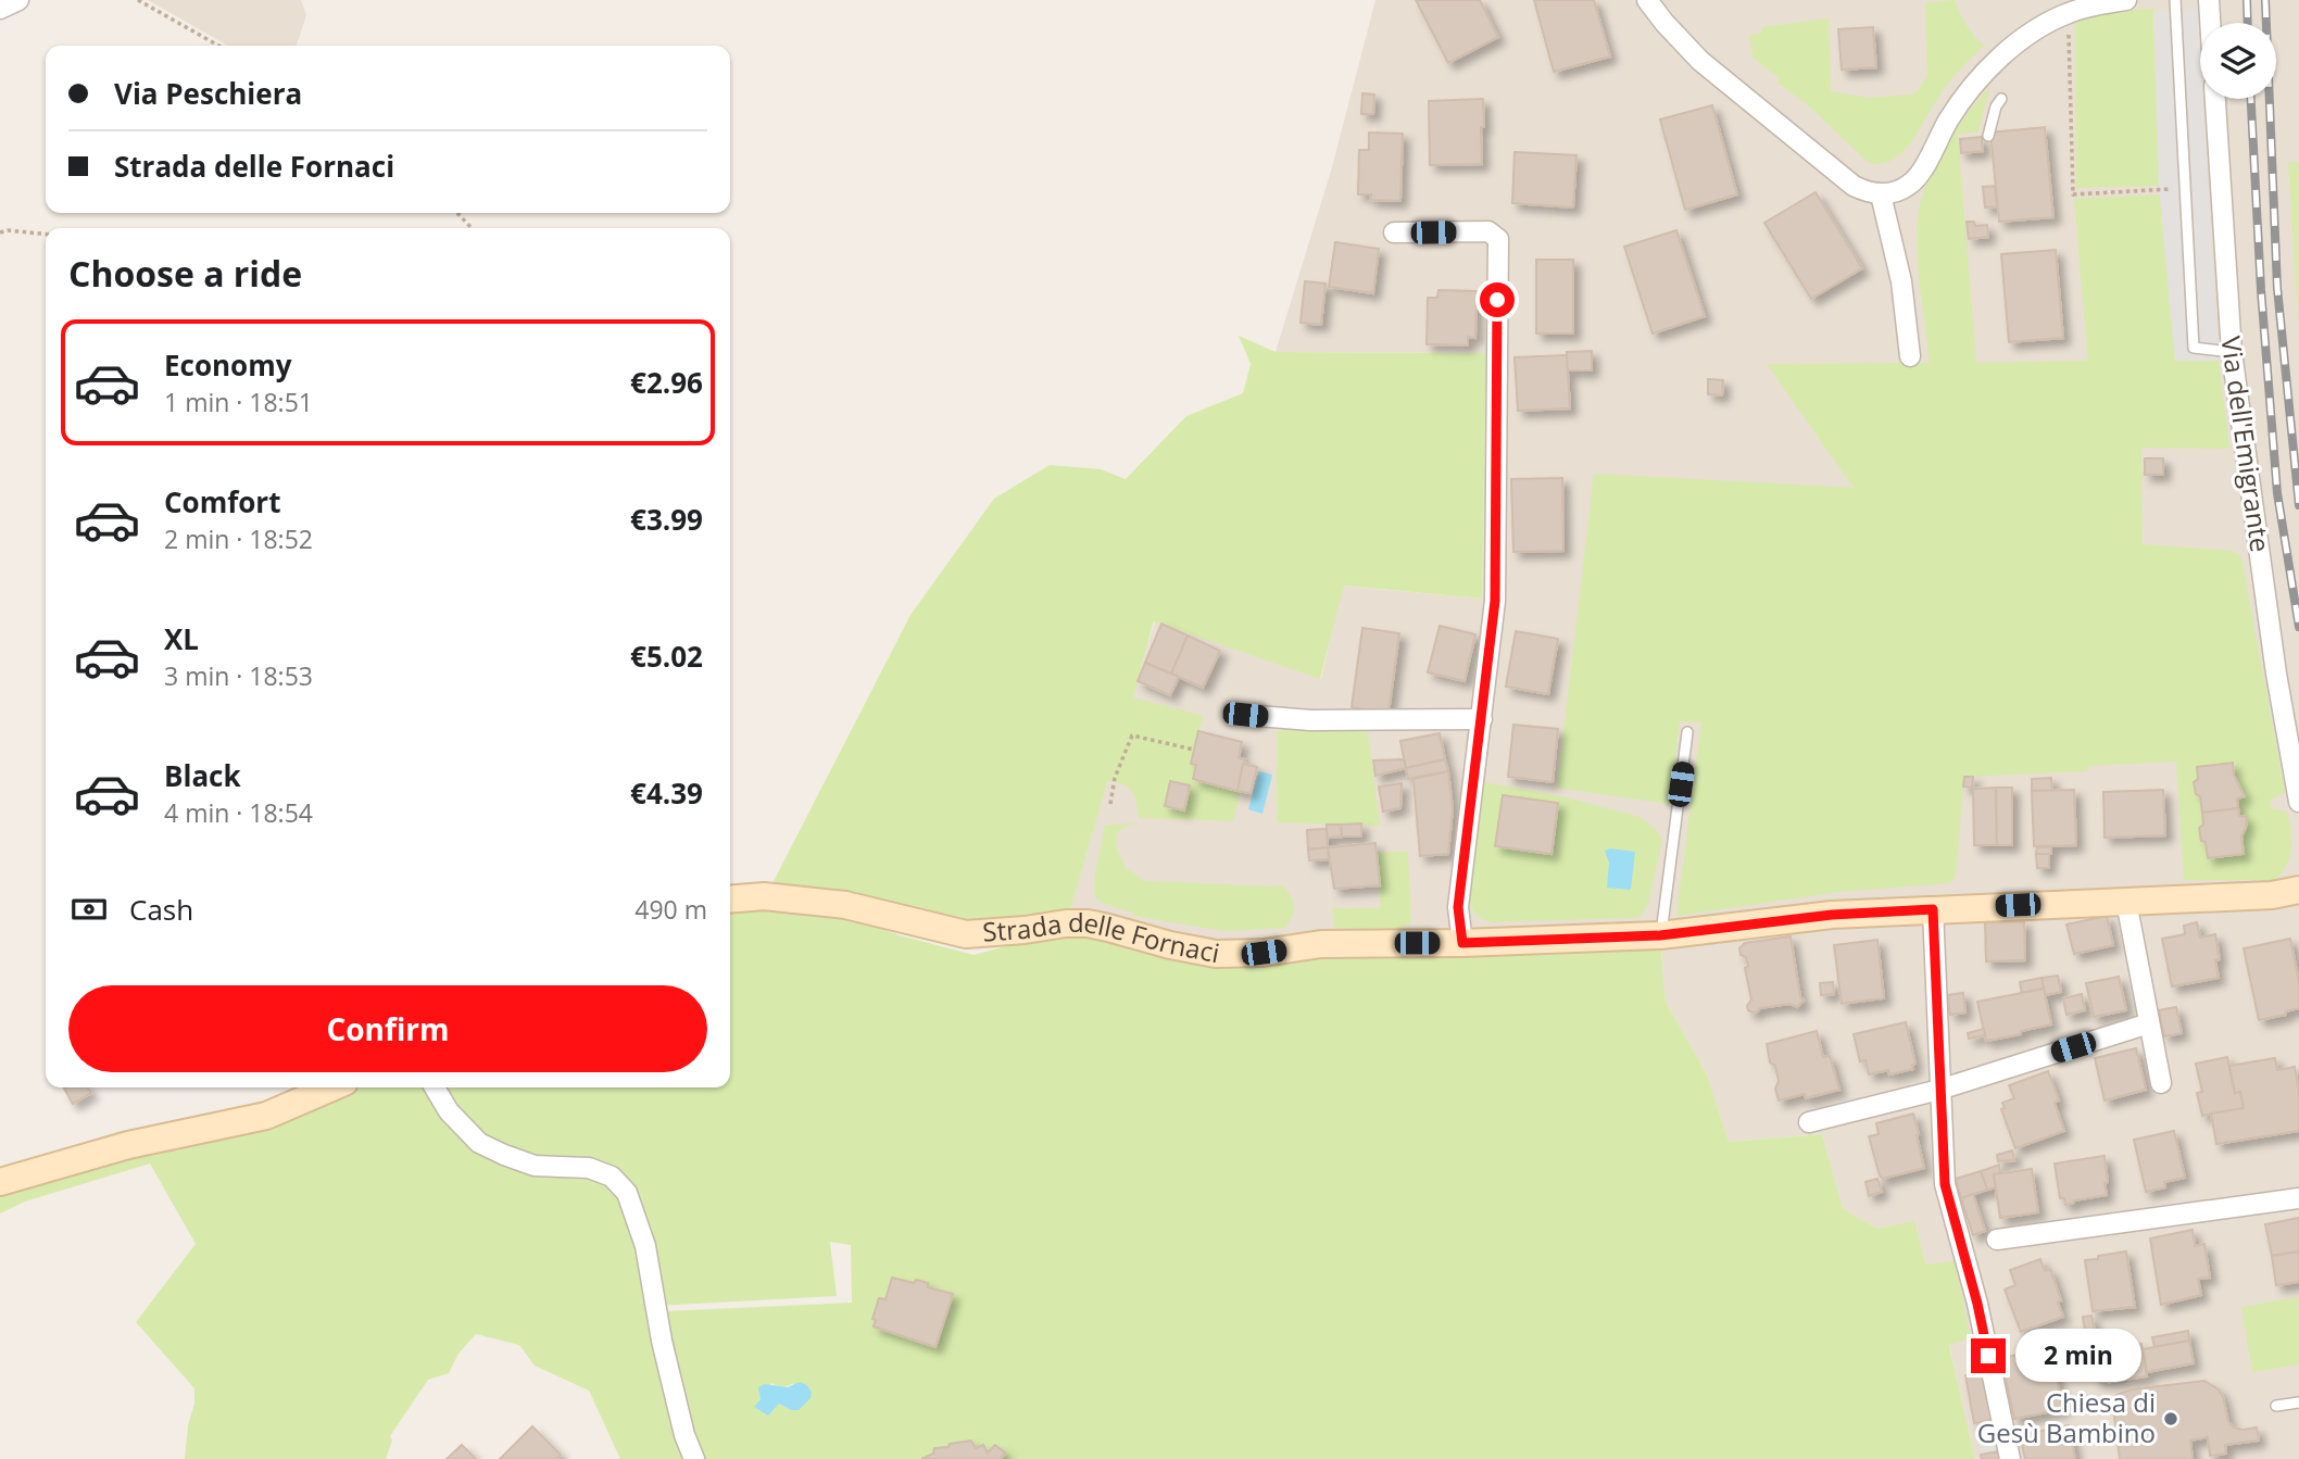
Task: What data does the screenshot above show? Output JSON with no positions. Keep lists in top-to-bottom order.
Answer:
{
  "streets": {
    "street": ["Via dell'Emigrante", "Strada delle Fornaci"]
  },
  "places": ["Chiesa di Gesù Bambino"],
  "page": {
    "banner": ["Via Peschiera", "Strada delle Fornaci"],
    "heading": "Choose a ride",
    "list": [
      {
        "name": "Economy",
        "note": "1 min · 18:51",
        "value": "€2.96"
      },
      {
        "name": "Comfort",
        "note": "2 min · 18:52",
        "value": "€3.99"
      },
      {
        "name": "XL",
        "note": "3 min · 18:53",
        "value": "€5.02"
      },
      {
        "name": "Black",
        "note": "4 min · 18:54",
        "value": "€4.39"
      }
    ],
    "pay": ["Cash", "490 m"],
    "buttons": "Confirm",
    "bubble": "2 min"
  }
}
